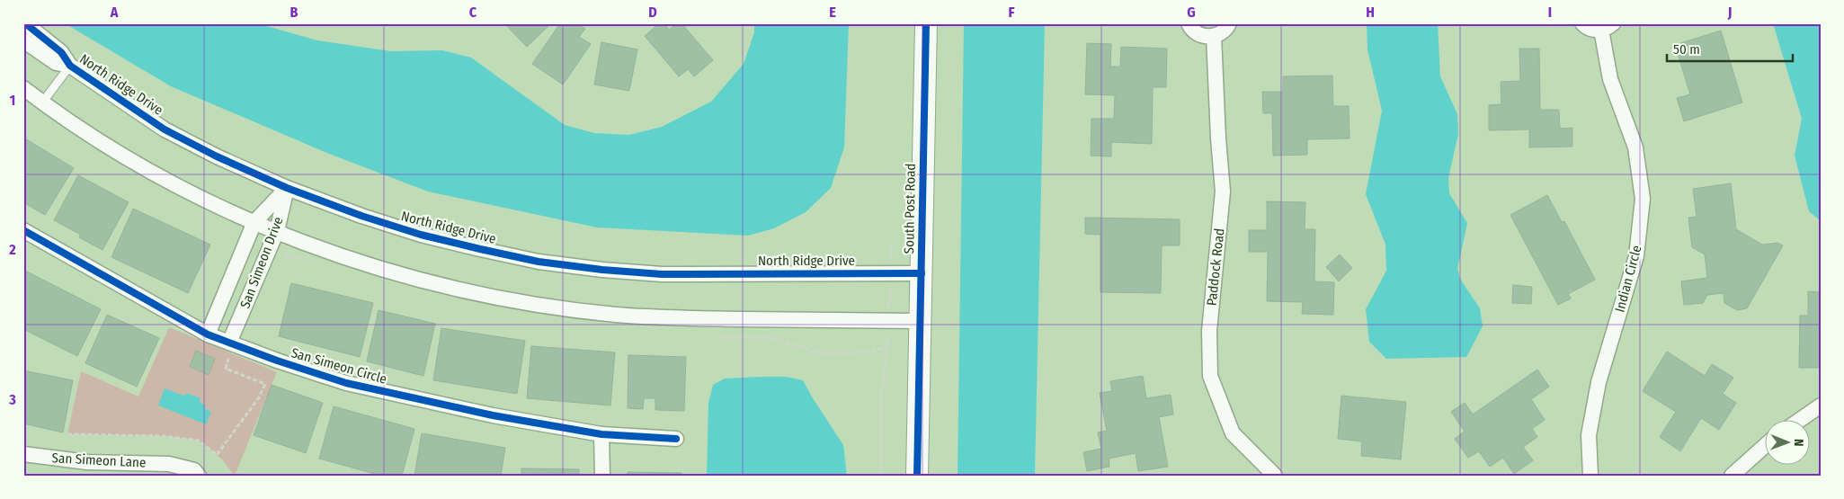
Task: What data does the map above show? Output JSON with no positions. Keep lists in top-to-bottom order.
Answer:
{
  "streets": {
    "street": [
      "North Ridge Drive",
      "South Post Road",
      "San Simeon Drive",
      "Paddock Road",
      "Indian Circle",
      "San Simeon Circle",
      "San Simeon Lane"
    ]
  },
  "crossings": [
    ["North Ridge Drive", "South Post Road"],
    ["North Ridge Drive", "San Simeon Drive"],
    ["San Simeon Drive", "San Simeon Circle"]
  ],
  "scale_bar": "50 m",
  "north": "right",
  "grid": {
    "columns": [
      "A",
      "B",
      "C",
      "D",
      "E",
      "F",
      "G",
      "H",
      "I",
      "J"
    ],
    "rows": ["1", "2", "3"]
  }
}
